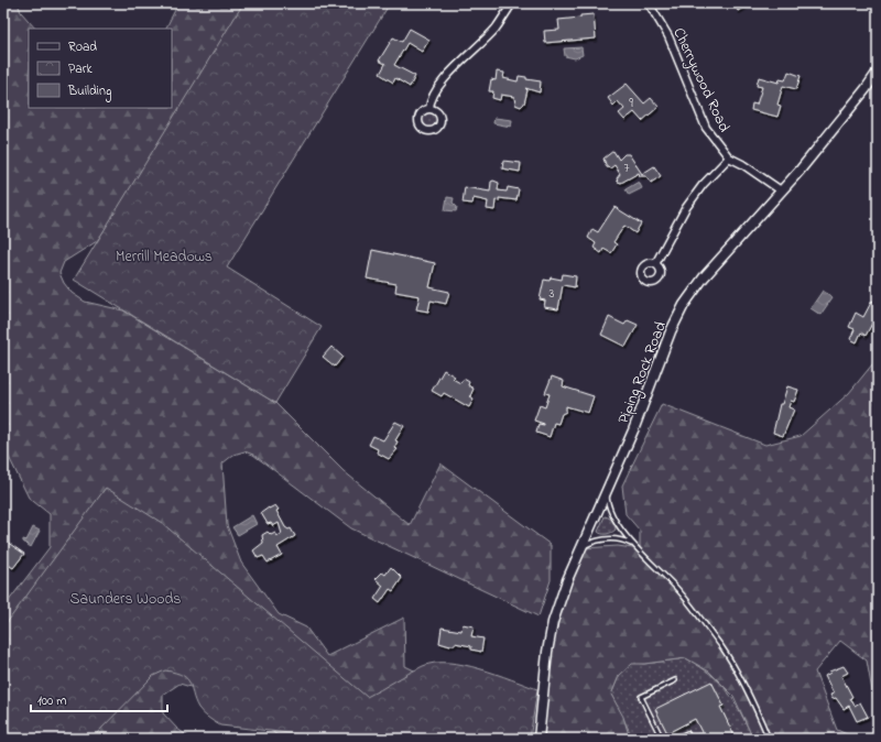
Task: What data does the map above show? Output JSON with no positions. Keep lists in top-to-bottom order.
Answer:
{
  "streets": {
    "street": ["Cherrywood Road", "Piping Rock Road"]
  },
  "crossings": [
    ["Cherrywood Road", "Piping Rock Road"]
  ],
  "parks": ["Merrill Meadows", "Saunders Woods"],
  "house_numbers": ["9", "7", "3"],
  "legend": ["Road", "Park", "Building"],
  "scale_bar": "100 m"
}
